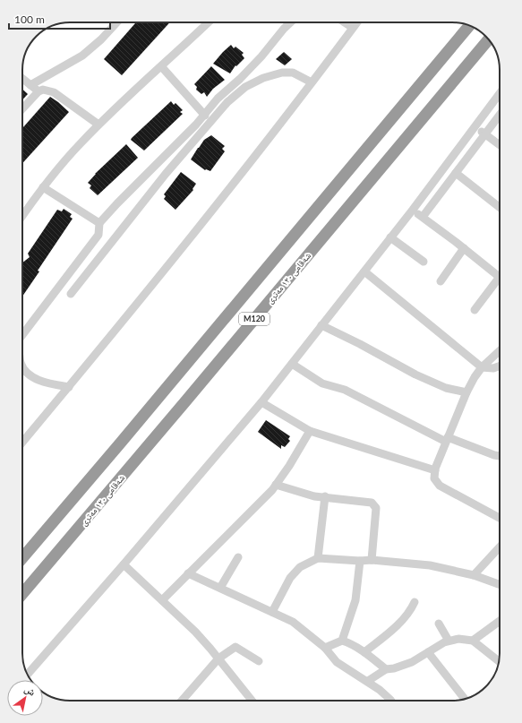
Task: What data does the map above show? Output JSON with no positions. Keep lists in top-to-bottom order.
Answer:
{
  "streets": {
    "highway": ["شەقامی ١٢٠ مەتری", "M120"]
  },
  "scale_bar": "100 m",
  "north": "top right"
}
